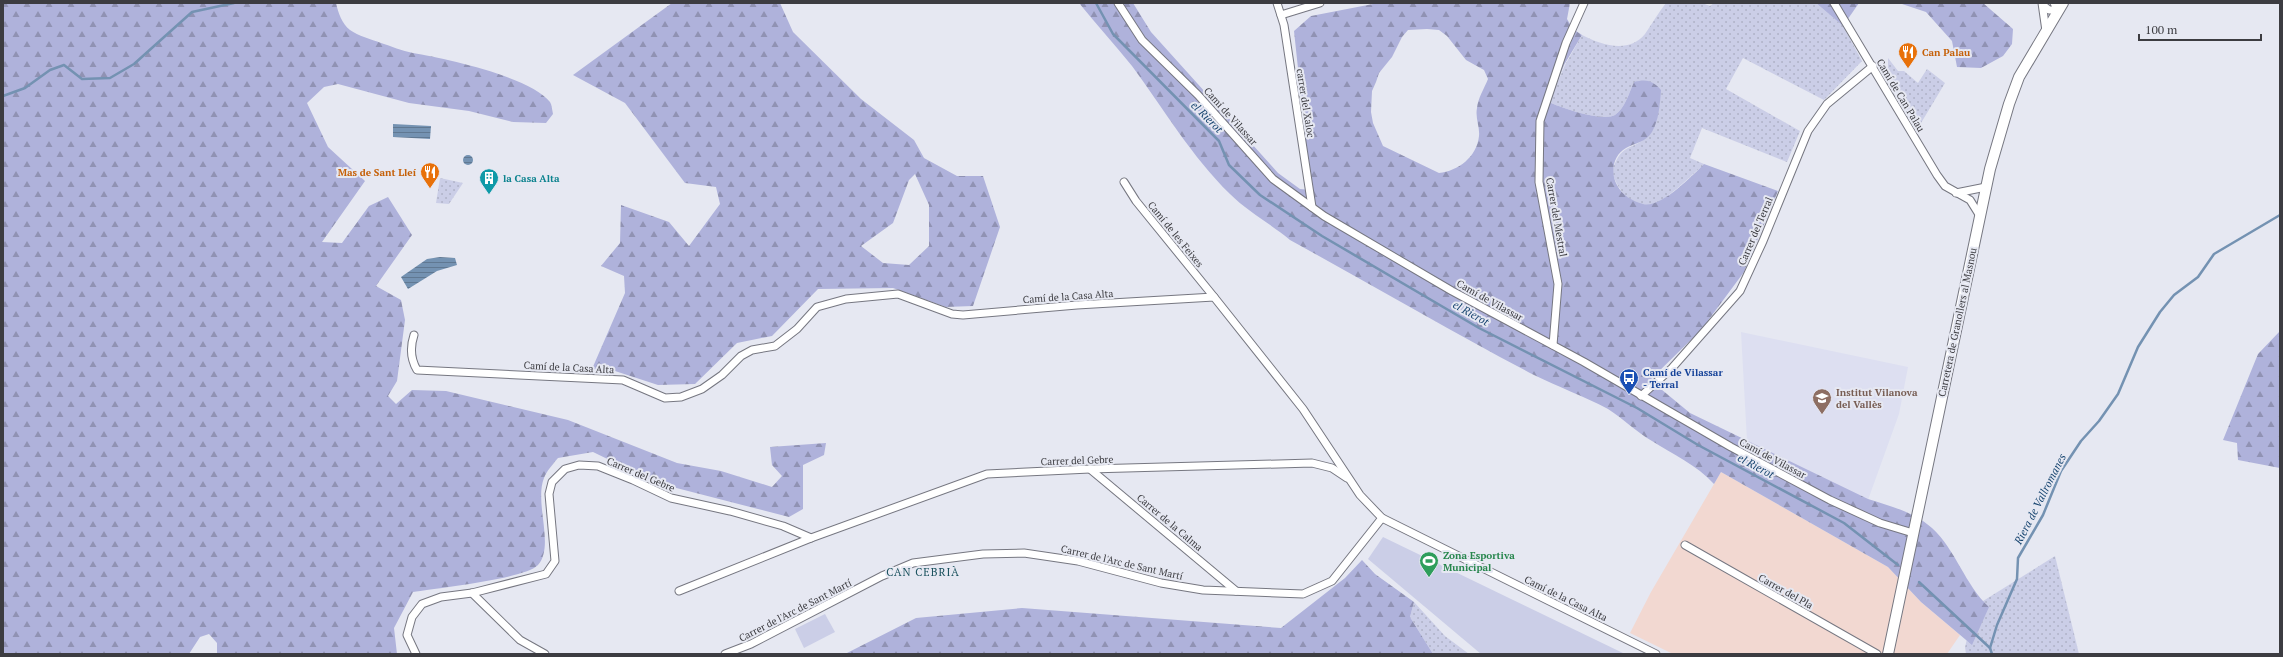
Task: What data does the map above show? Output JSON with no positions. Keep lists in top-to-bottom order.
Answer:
{
  "streets": {
    "main road": ["Carretera de Granollers al Masnou"],
    "street": [
      "Camí de Can Palau",
      "carrer del Xaloc",
      "Camí de Vilassar",
      "Carrer del Mestral",
      "Carrer del Terral",
      "Camí de les Feixes",
      "Camí de la Casa Alta",
      "Carrer del Gebre",
      "Carrer de la Calma",
      "Carrer de l'Arc de Sant Martí",
      "Carrer del Pla"
    ]
  },
  "crossings": [
    ["Camí de Can Palau", "Carrer del Terral"],
    ["Camí de Can Palau", "Carretera de Granollers al Masnou"],
    ["carrer del Xaloc", "Camí de Vilassar"],
    ["Camí de Vilassar", "Carrer del Mestral"],
    ["Camí de Vilassar", "Carrer del Terral"],
    ["Camí de Vilassar", "Carretera de Granollers al Masnou"],
    ["Camí de les Feixes", "Camí de la Casa Alta"],
    ["Camí de la Casa Alta", "Carrer del Gebre"],
    ["Camí de la Casa Alta", "Carrer de l'Arc de Sant Martí"],
    ["Carrer del Gebre", "Carrer de la Calma"],
    ["Carrer de la Calma", "Carrer de l'Arc de Sant Martí"]
  ],
  "districts": ["CAN CEBRIÀ"],
  "water": ["el Rierot", "Riera de Vallromanes"],
  "places": {
    "restaurant": ["Can Palau", "Mas de Sant Lleí"],
    "building": ["la Casa Alta"],
    "bus stop": ["Camí de Vilassar - Terral"],
    "school or university": ["Institut Vilanova del Vallès"],
    "sports": ["Zona Esportiva Municipal"]
  },
  "scale_bar": "100 m"
}
